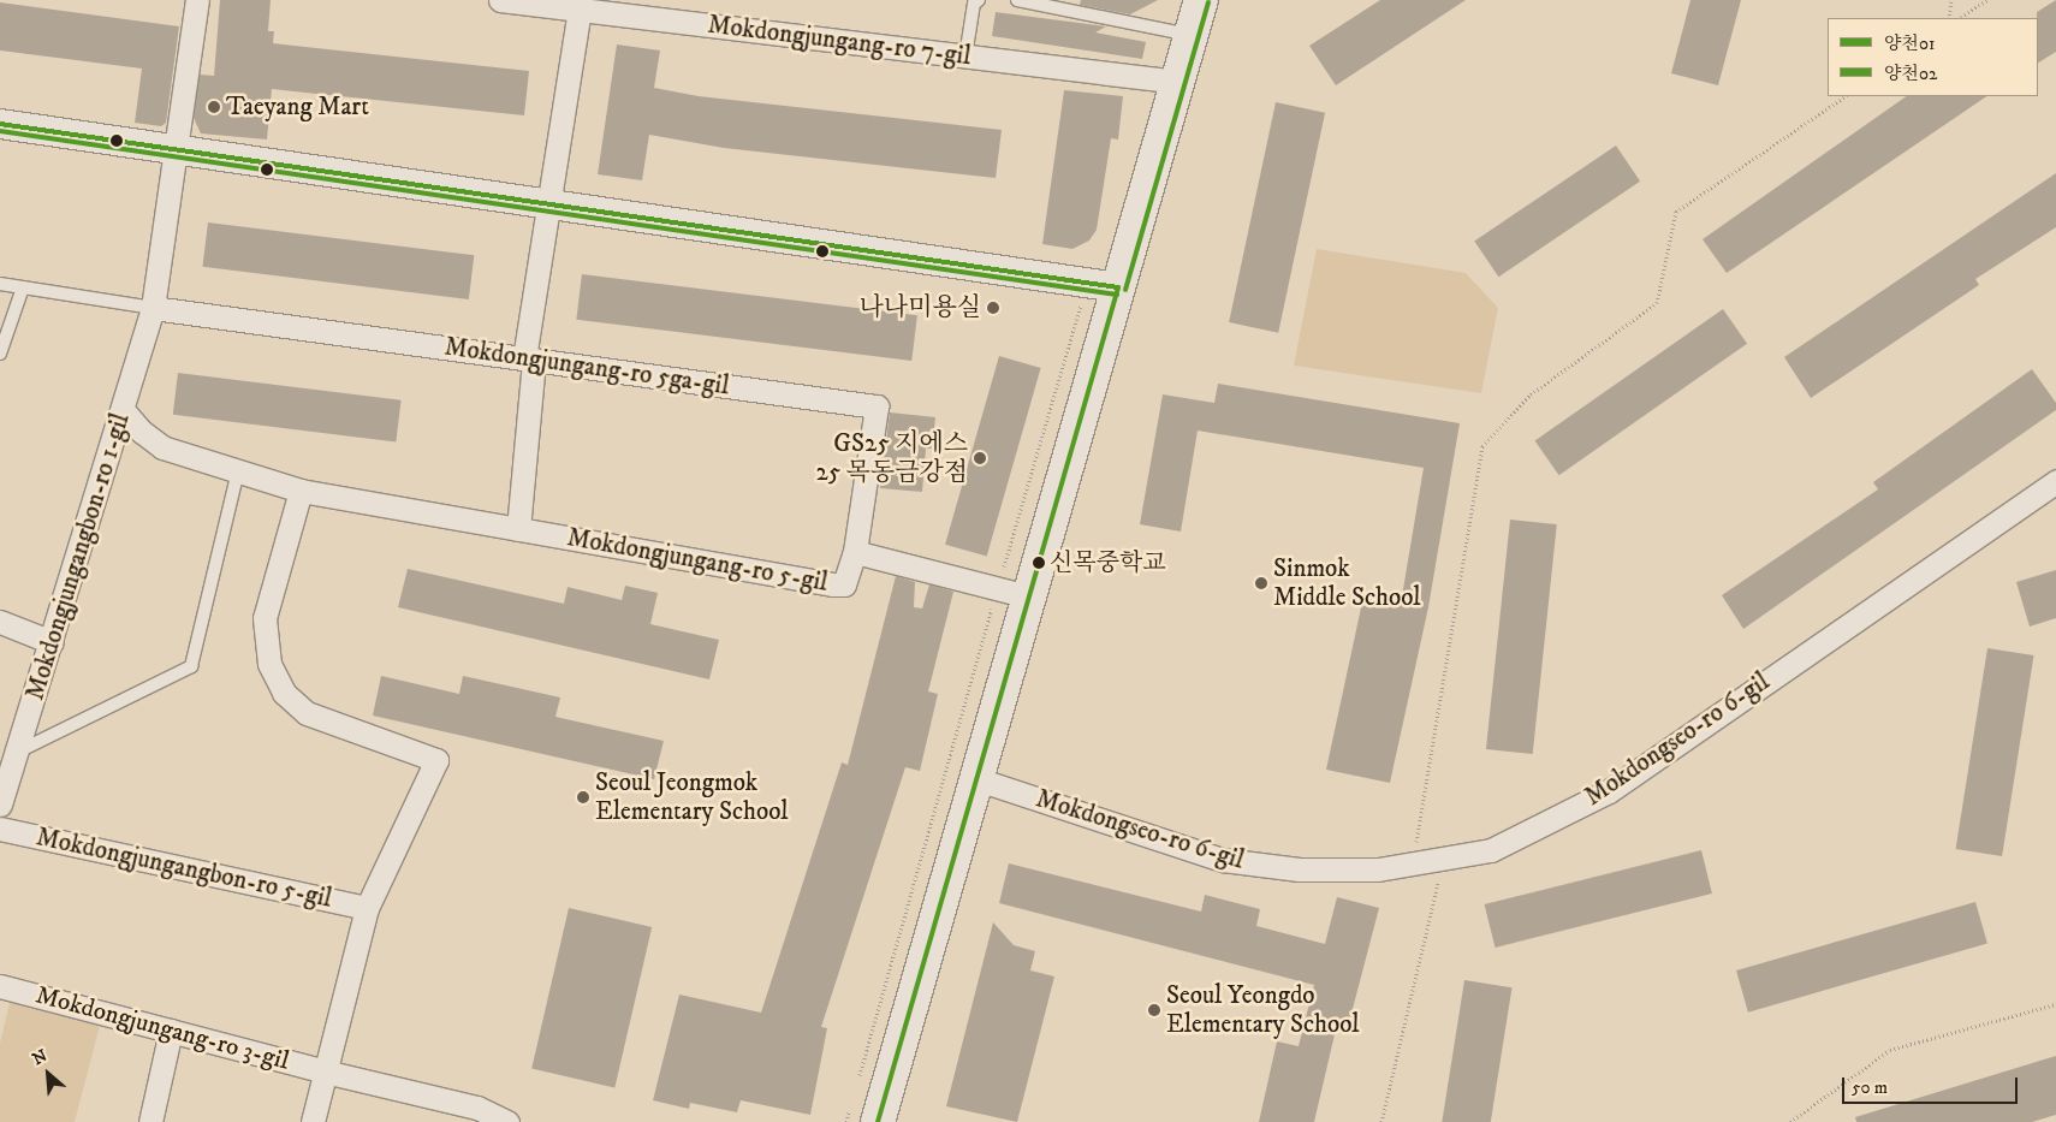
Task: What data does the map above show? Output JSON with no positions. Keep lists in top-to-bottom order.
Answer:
{
  "streets": {
    "street": [
      "Mokdongjungang-ro 7-gil",
      "Mokdongjungang-ro 5ga-gil",
      "Mokdongjungangbon-ro 1-gil",
      "Mokdongjungang-ro 5-gil",
      "Mokdongseo-ro 6-gil",
      "Mokdongjungangbon-ro 5-gil",
      "Mokdongjungang-ro 3-gil"
    ]
  },
  "crossings": [
    ["Mokdongjungang-ro 5ga-gil", "Mokdongjungangbon-ro 1-gil"],
    ["Mokdongjungang-ro 5ga-gil", "Mokdongjungang-ro 5-gil"],
    ["Mokdongjungangbon-ro 1-gil", "Mokdongjungang-ro 5-gil"],
    ["Mokdongjungang-ro 5-gil", "Mokdongjungang-ro 3-gil"],
    ["Mokdongjungangbon-ro 5-gil", "Mokdongjungang-ro 3-gil"]
  ],
  "places": [
    "Taeyang Mart",
    "나나미용실",
    "GS25 지에스 25 목동금강점",
    "신목중학교",
    "Sinmok Middle School",
    "Seoul Jeongmok Elementary School",
    "Seoul Yeongdo Elementary School"
  ],
  "lines": ["transit line 양천02", "transit line 양천01"],
  "legend": ["양천01", "양천02"],
  "scale_bar": "50 m",
  "north": "top left"
}
